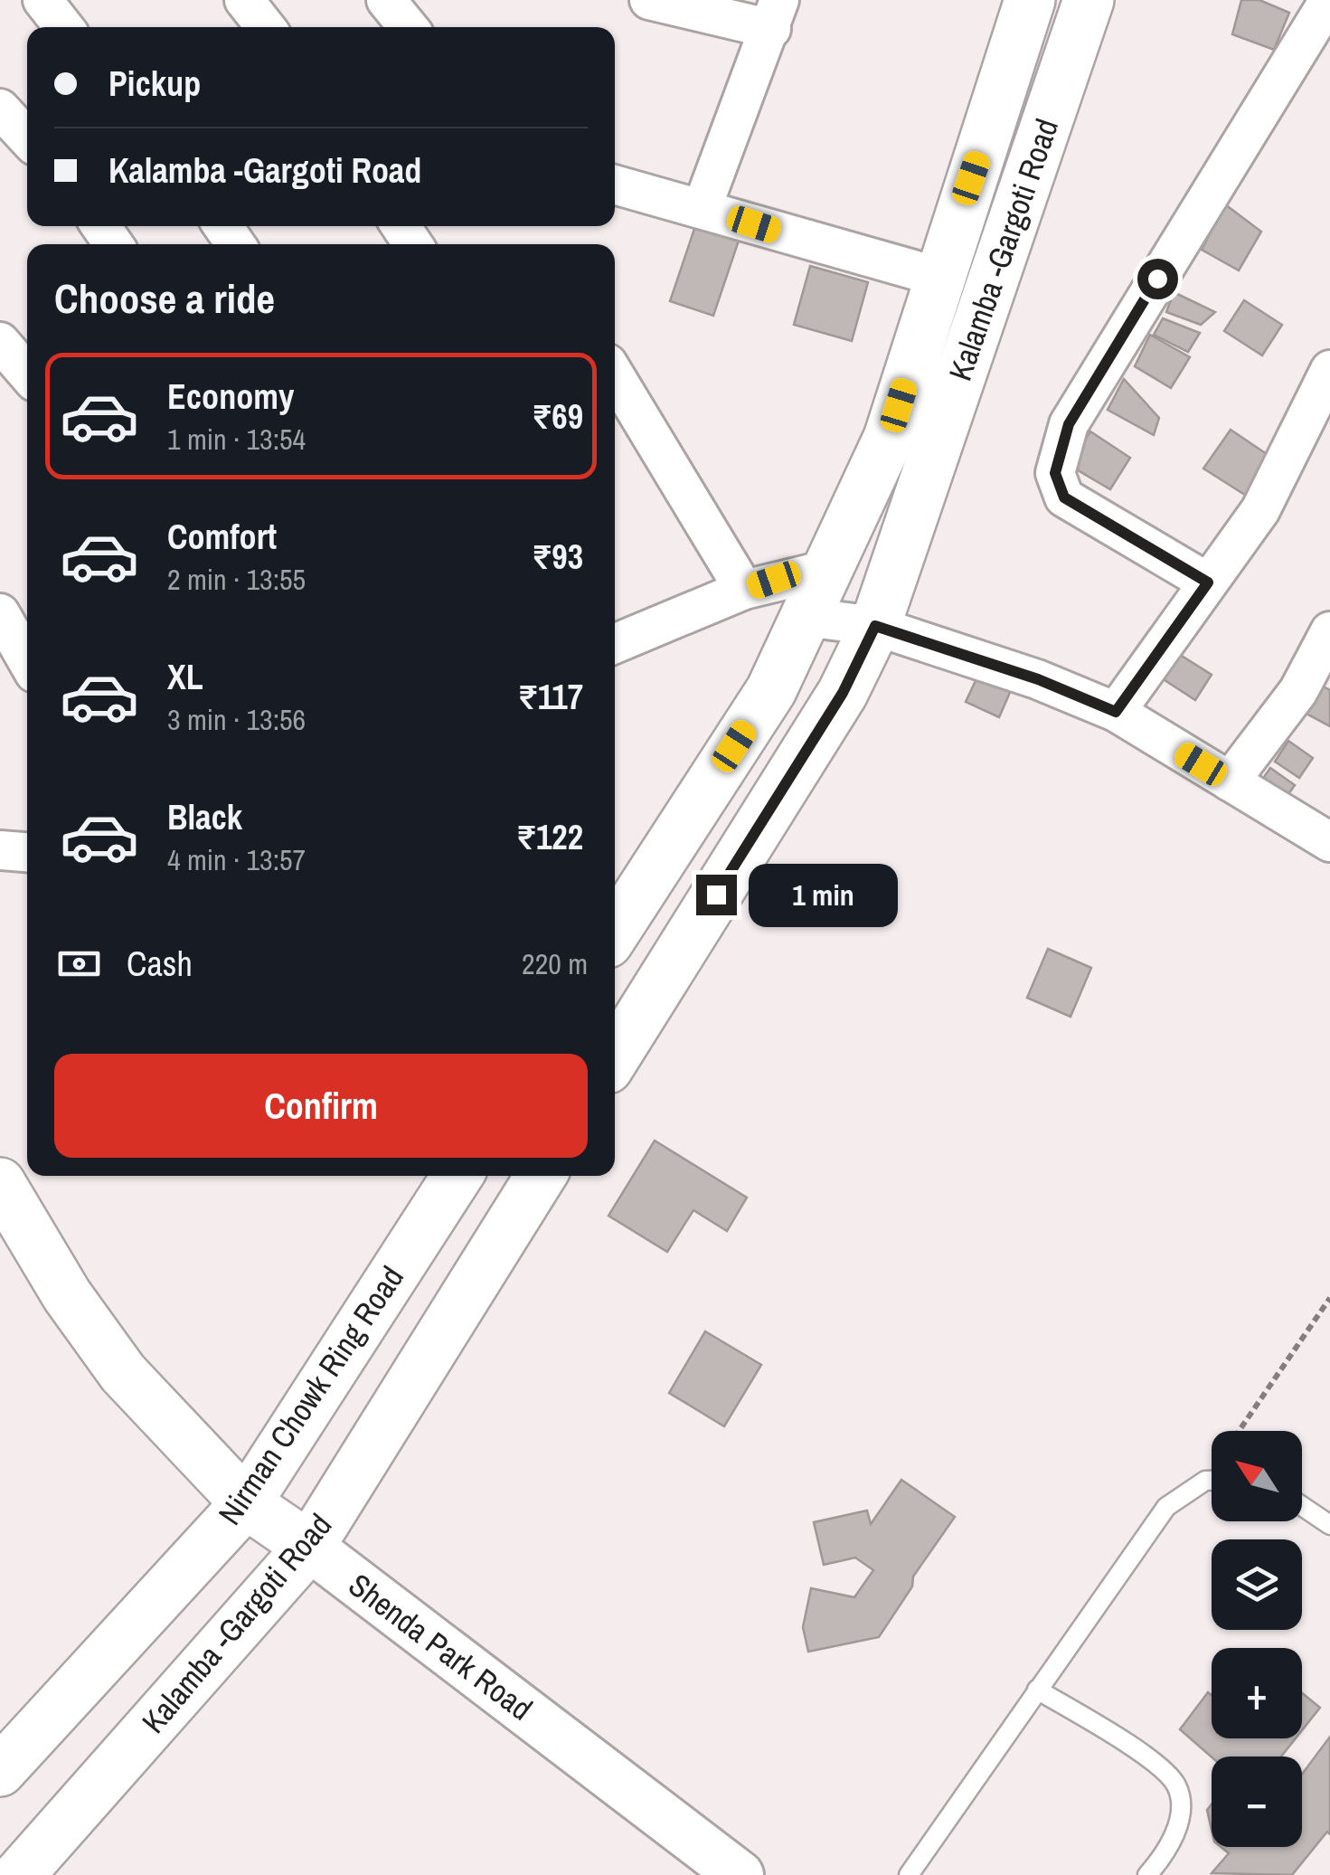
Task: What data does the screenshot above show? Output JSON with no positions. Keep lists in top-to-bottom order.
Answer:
{
  "streets": {
    "main road": ["Kalamba -Gargoti Road", "Nirman Chowk Ring Road", "Shenda Park Road"]
  },
  "crossings": [
    ["Kalamba -Gargoti Road", "Shenda Park Road"],
    ["Nirman Chowk Ring Road", "Shenda Park Road"]
  ],
  "north": "top left",
  "page": {
    "banner": ["Pickup", "Kalamba -Gargoti Road"],
    "heading": "Choose a ride",
    "list": [
      {
        "name": "Economy",
        "note": "1 min · 13:54",
        "value": "₹69"
      },
      {
        "name": "Comfort",
        "note": "2 min · 13:55",
        "value": "₹93"
      },
      {
        "name": "XL",
        "note": "3 min · 13:56",
        "value": "₹117"
      },
      {
        "name": "Black",
        "note": "4 min · 13:57",
        "value": "₹122"
      }
    ],
    "bubble": "1 min",
    "pay": ["Cash", "220 m"],
    "buttons": "Confirm",
    "map_buttons": ["+", "−"]
  }
}
